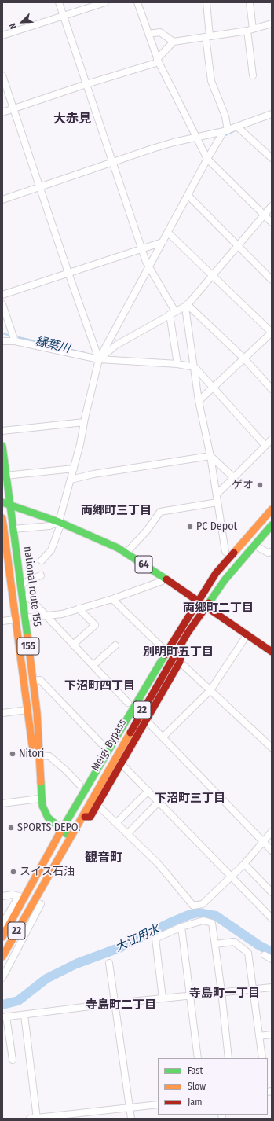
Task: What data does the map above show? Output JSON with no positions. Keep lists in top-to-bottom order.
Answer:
{
  "streets": {
    "main road": [
      "64",
      "national route 155",
      "155",
      "22",
      "Meigi Bypass"
    ]
  },
  "crossings": [
    ["64", "national route 155"],
    ["64", "Meigi Bypass"],
    ["national route 155", "Meigi Bypass"],
    ["22", "Meigi Bypass"]
  ],
  "districts": [
    "大赤見",
    "両郷町三丁目",
    "両郷町二丁目",
    "別明町五丁目",
    "下沼町四丁目",
    "下沼町三丁目",
    "観音町",
    "寺島町一丁目",
    "寺島町二丁目"
  ],
  "water": ["縁葉川", "大江用水"],
  "places": [
    "ゲオ",
    "PC Depot",
    "Nitori",
    "SPORTS DEPO.",
    "スイス石油"
  ],
  "legend": ["Fast", "Slow", "Jam"],
  "north": "bottom left"
}
